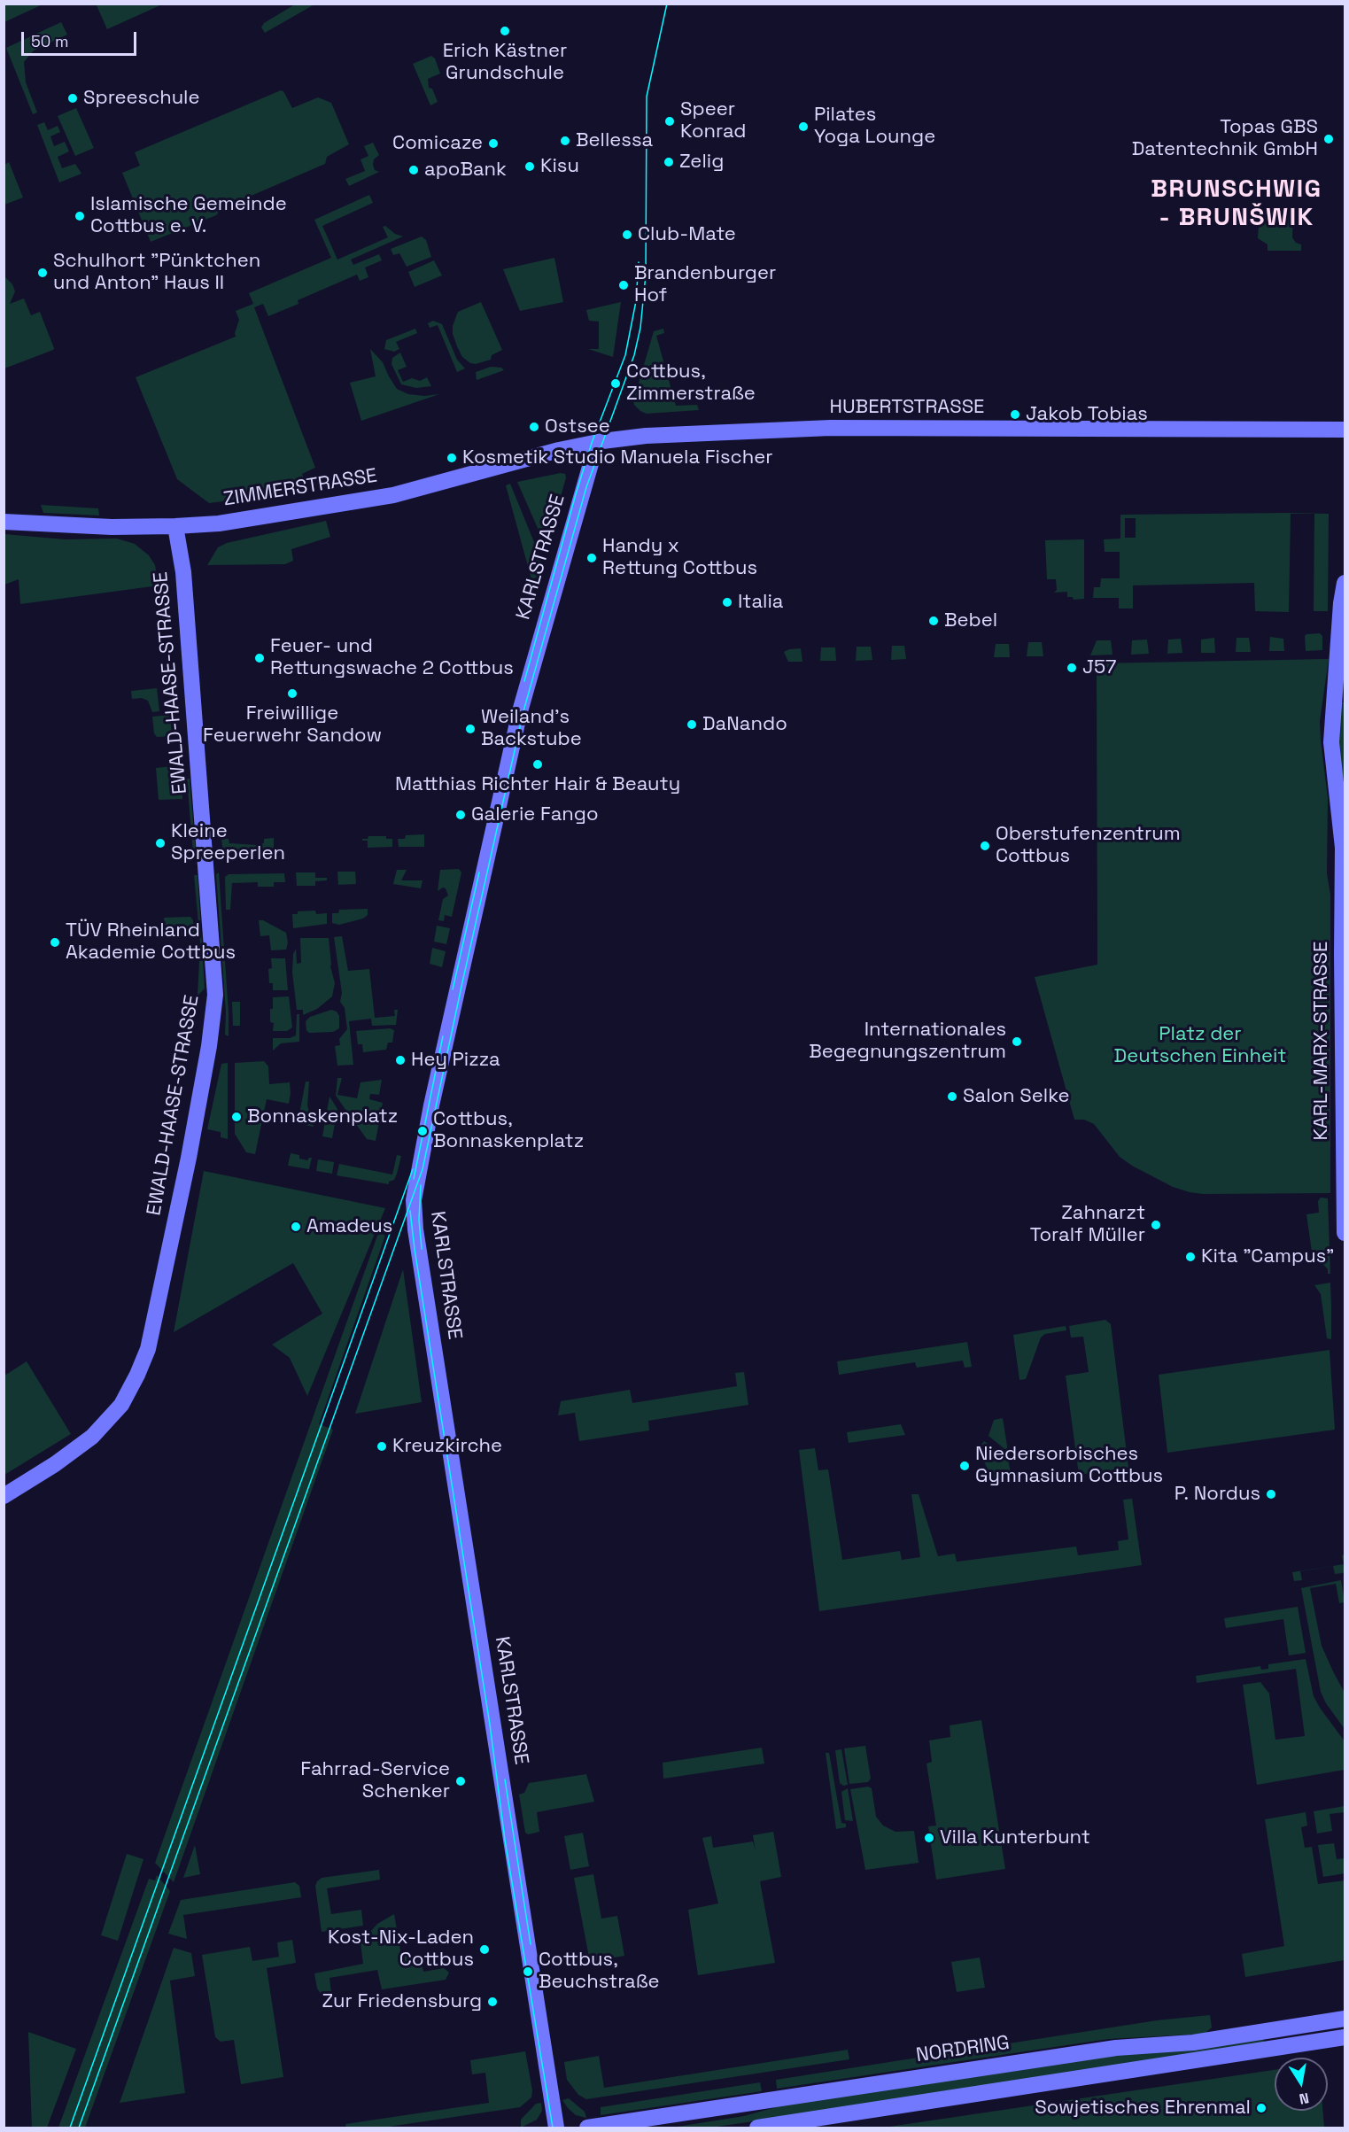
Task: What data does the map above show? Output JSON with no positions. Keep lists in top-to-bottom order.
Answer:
{
  "streets": {
    "street": [
      "HUBERTSTRASSE",
      "ZIMMERSTRASSE",
      "KARLSTRASSE",
      "EWALD-HAASE-STRASSE",
      "KARL-MARX-STRASSE",
      "NORDRING"
    ]
  },
  "crossings": [
    ["HUBERTSTRASSE", "ZIMMERSTRASSE"],
    ["HUBERTSTRASSE", "KARLSTRASSE"],
    ["ZIMMERSTRASSE", "KARLSTRASSE"],
    ["ZIMMERSTRASSE", "EWALD-HAASE-STRASSE"]
  ],
  "districts": ["BRUNSCHWIG - BRUNŠWIK"],
  "parks": ["Platz der Deutschen Einheit"],
  "places": [
    "Erich Kästner Grundschule",
    "Spreeschule",
    "Speer Konrad",
    "Pilates Yoga Lounge",
    "Topas GBS Datentechnik GmbH",
    "Bellessa",
    "Comicaze",
    "Zelig",
    "Kisu",
    "apoBank",
    "Islamische Gemeinde Cottbus e. V.",
    "Club-Mate",
    "Schulhort \"Pünktchen und Anton\" Haus II",
    "Brandenburger Hof",
    "Cottbus, Zimmerstraße",
    "Jakob Tobias",
    "Ostsee",
    "Kosmetik Studio Manuela Fischer",
    "Handy x Rettung Cottbus",
    "Italia",
    "Bebel",
    "Feuer- und Rettungswache 2 Cottbus",
    "J57",
    "Freiwillige Feuerwehr Sandow",
    "DaNando",
    "Weiland's Backstube",
    "Matthias Richter Hair & Beauty",
    "Galerie Fango",
    "Kleine Spreeperlen",
    "Oberstufenzentrum Cottbus",
    "TÜV Rheinland Akademie Cottbus",
    "Internationales Begegnungszentrum",
    "Hey Pizza",
    "Salon Selke",
    "Bonnaskenplatz",
    "Cottbus, Bonnaskenplatz",
    "Zahnarzt Toralf Müller",
    "Amadeus",
    "Kita \"Campus\"",
    "Kreuzkirche",
    "Niedersorbisches Gymnasium Cottbus",
    "P. Nordus",
    "Fahrrad-Service Schenker",
    "Villa Kunterbunt",
    "Kost-Nix-Laden Cottbus",
    "Cottbus, Beuchstraße",
    "Zur Friedensburg",
    "Sowjetisches Ehrenmal"
  ],
  "scale_bar": "50 m",
  "north": "bottom"
}
